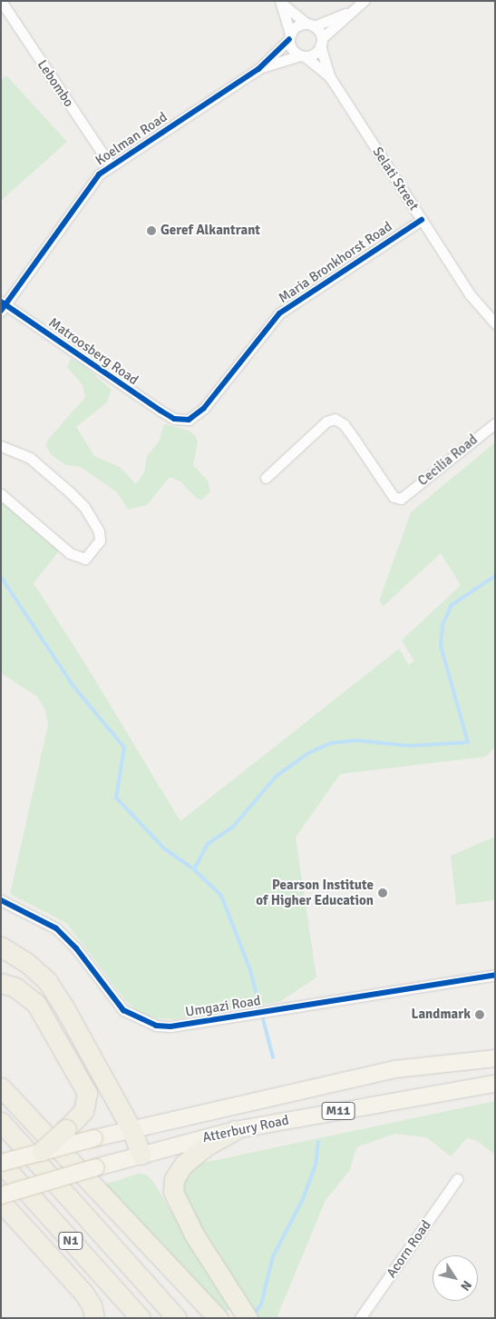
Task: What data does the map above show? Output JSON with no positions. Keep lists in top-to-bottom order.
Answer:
{
  "streets": {
    "highway": ["N1"],
    "main road": ["M11", "Atterbury Road"],
    "street": [
      "Lebombo",
      "Koelman Road",
      "Selati Street",
      "Maria Bronkhorst Road",
      "Matroosberg Road",
      "Cecilia Road",
      "Umgazi Road",
      "Acorn Road"
    ]
  },
  "crossings": [
    ["Lebombo", "Koelman Road"],
    ["Koelman Road", "Selati Street"],
    ["Koelman Road", "Matroosberg Road"],
    ["Selati Street", "Maria Bronkhorst Road"],
    ["Maria Bronkhorst Road", "Matroosberg Road"],
    ["Atterbury Road", "N1"]
  ],
  "places": ["Geref Alkantrant", "Pearson Institute of Higher Education", "Landmark"],
  "north": "bottom right"
}
